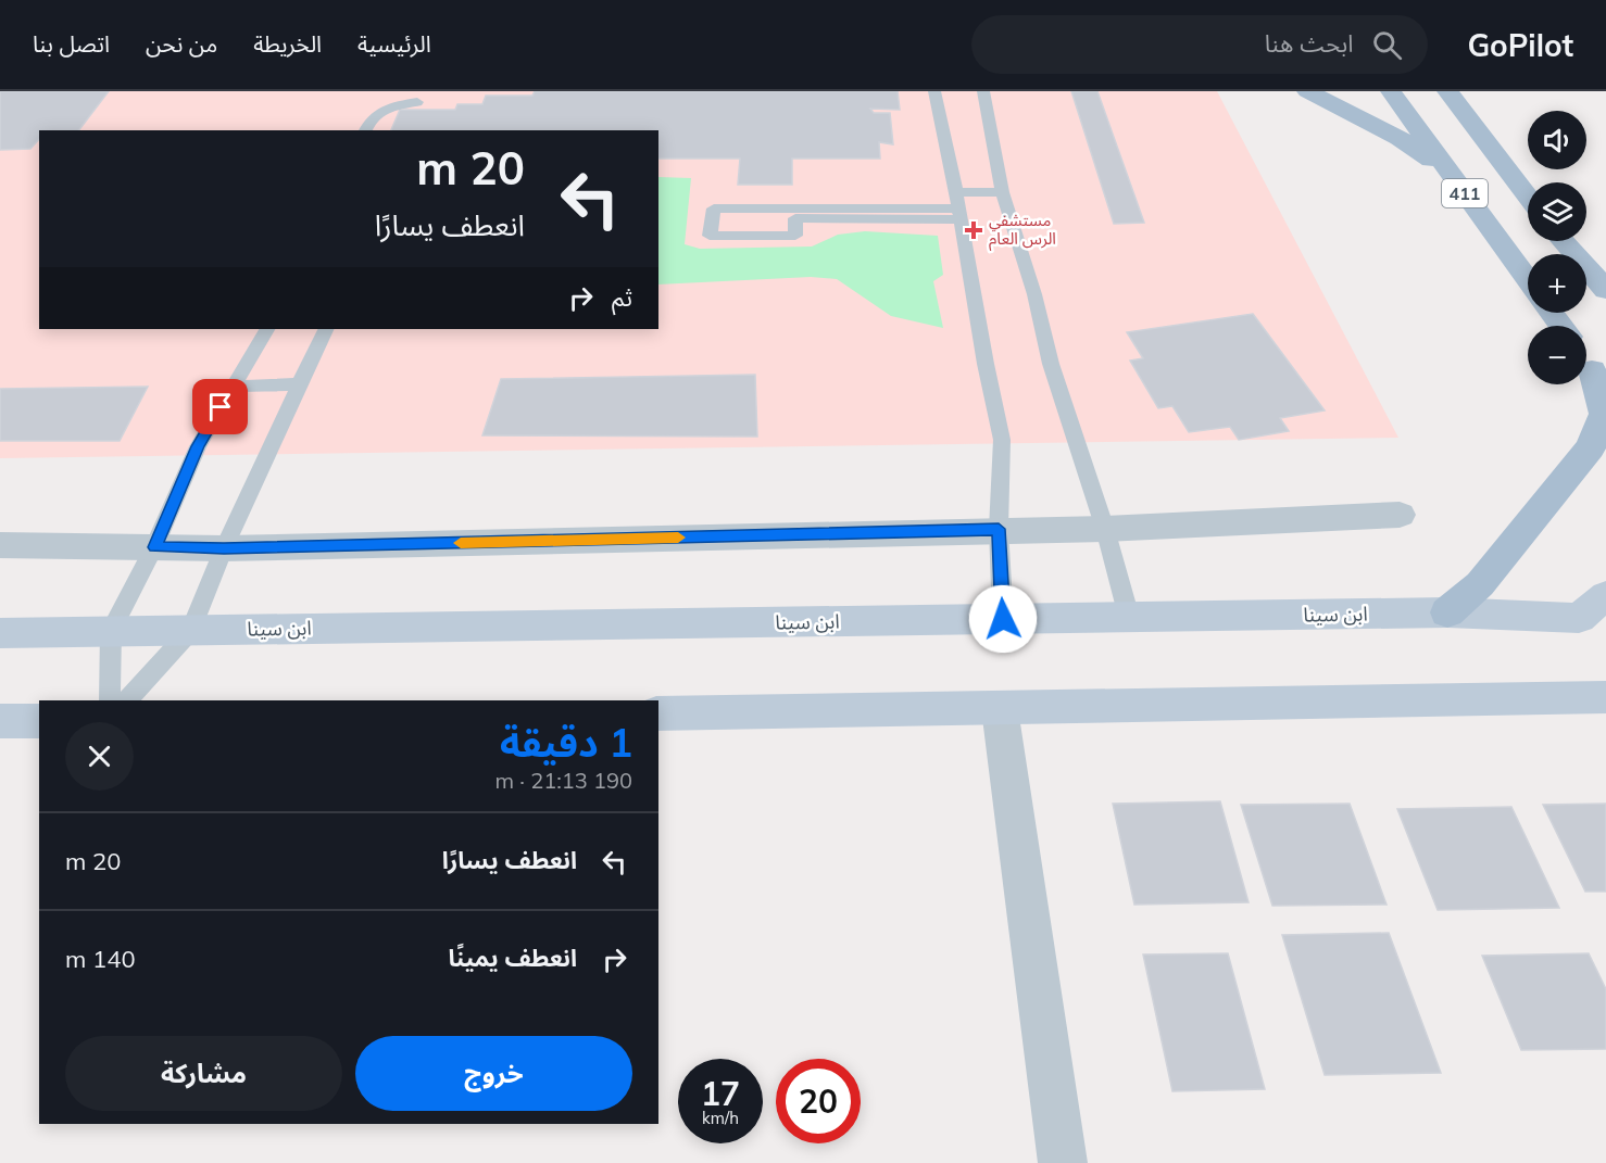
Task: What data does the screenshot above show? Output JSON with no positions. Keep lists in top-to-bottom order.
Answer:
{
  "streets": {
    "main road": ["411"],
    "street": ["ابن سينا"]
  },
  "places": {
    "health": ["مستشفي الرس العام"]
  },
  "page": {
    "header": "GoPilot",
    "search": "ابحث هنا",
    "nav": [
      "الرئيسية",
      "الخريطة",
      "من نحن",
      "اتصل بنا"
    ],
    "map_buttons": ["+", "−"],
    "turn": ["20 m", "انعطف يسارًا"],
    "then": "ثم",
    "heading": ["1 دقيقة", "190 m · 21:13"],
    "list": [
      {
        "name": "انعطف يسارًا",
        "value": "20 m"
      },
      {
        "name": "انعطف يمينًا",
        "value": "140 m"
      }
    ],
    "buttons": ["خروج", "مشاركة"],
    "speed": "17 km/h",
    "limit": "20"
  }
}
